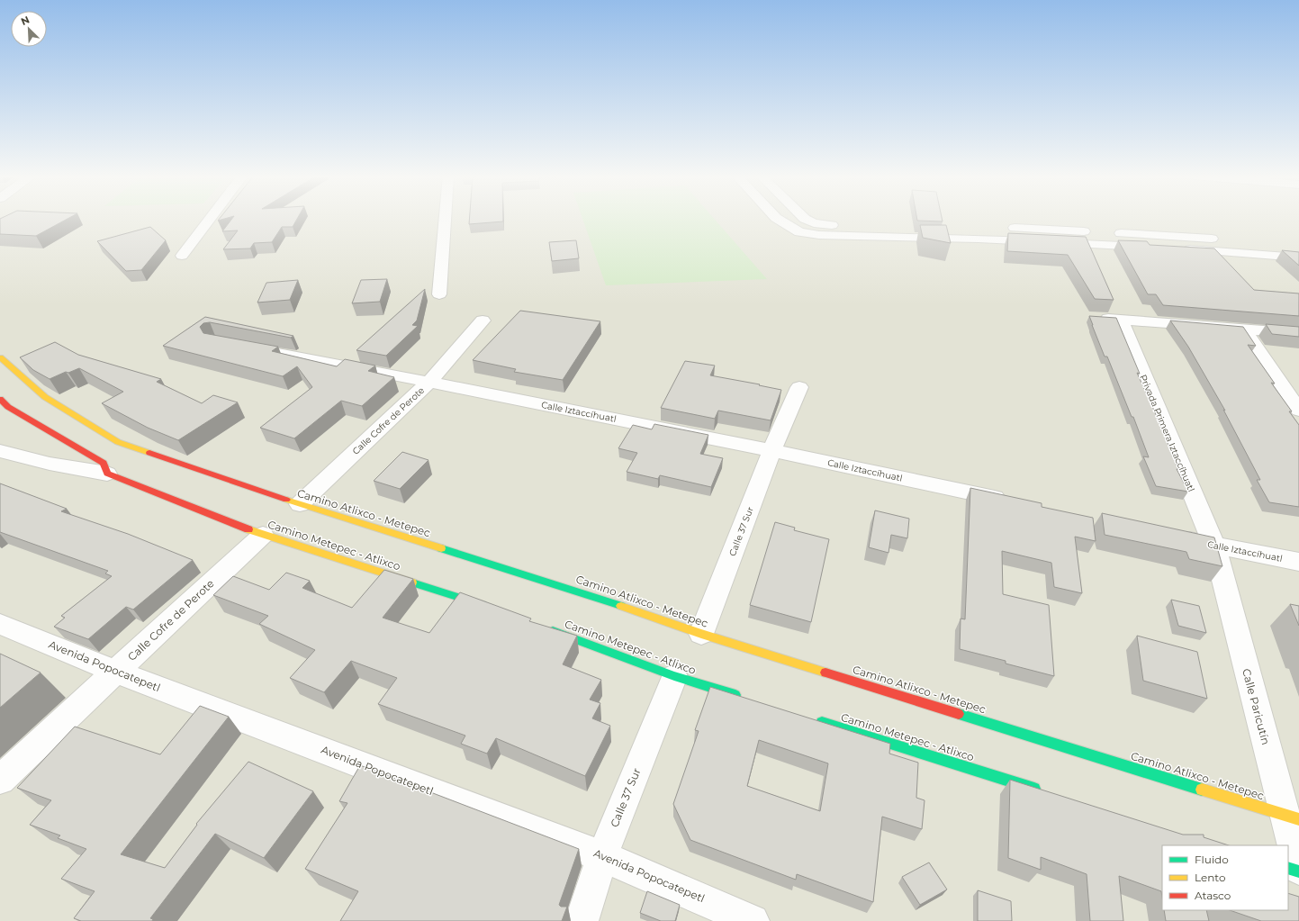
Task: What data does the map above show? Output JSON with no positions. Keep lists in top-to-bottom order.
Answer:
{
  "streets": {
    "main road": ["Camino Atlixco - Metepec", "Camino Metepec - Atlixco"],
    "street": [
      "Calle Iztaccíhuatl",
      "Calle Cofre de Perote",
      "Privada Primera Iztaccíhuatl",
      "Calle 37 Sur",
      "Avenida Popocatepetl",
      "Calle Paricutín"
    ]
  },
  "crossings": [
    ["Calle Iztaccíhuatl", "Calle Cofre de Perote"],
    ["Calle Iztaccíhuatl", "Privada Primera Iztaccíhuatl"],
    ["Calle Iztaccíhuatl", "Calle 37 Sur"],
    ["Calle Iztaccíhuatl", "Calle Paricutín"],
    ["Calle Cofre de Perote", "Camino Atlixco - Metepec"],
    ["Calle Cofre de Perote", "Camino Metepec - Atlixco"],
    ["Calle Cofre de Perote", "Avenida Popocatepetl"],
    ["Privada Primera Iztaccíhuatl", "Calle Paricutín"],
    ["Camino Atlixco - Metepec", "Calle 37 Sur"],
    ["Camino Atlixco - Metepec", "Calle Paricutín"],
    ["Calle 37 Sur", "Camino Metepec - Atlixco"],
    ["Calle 37 Sur", "Avenida Popocatepetl"]
  ],
  "legend": ["Fluido", "Lento", "Atasco"],
  "north": "top left"
}
